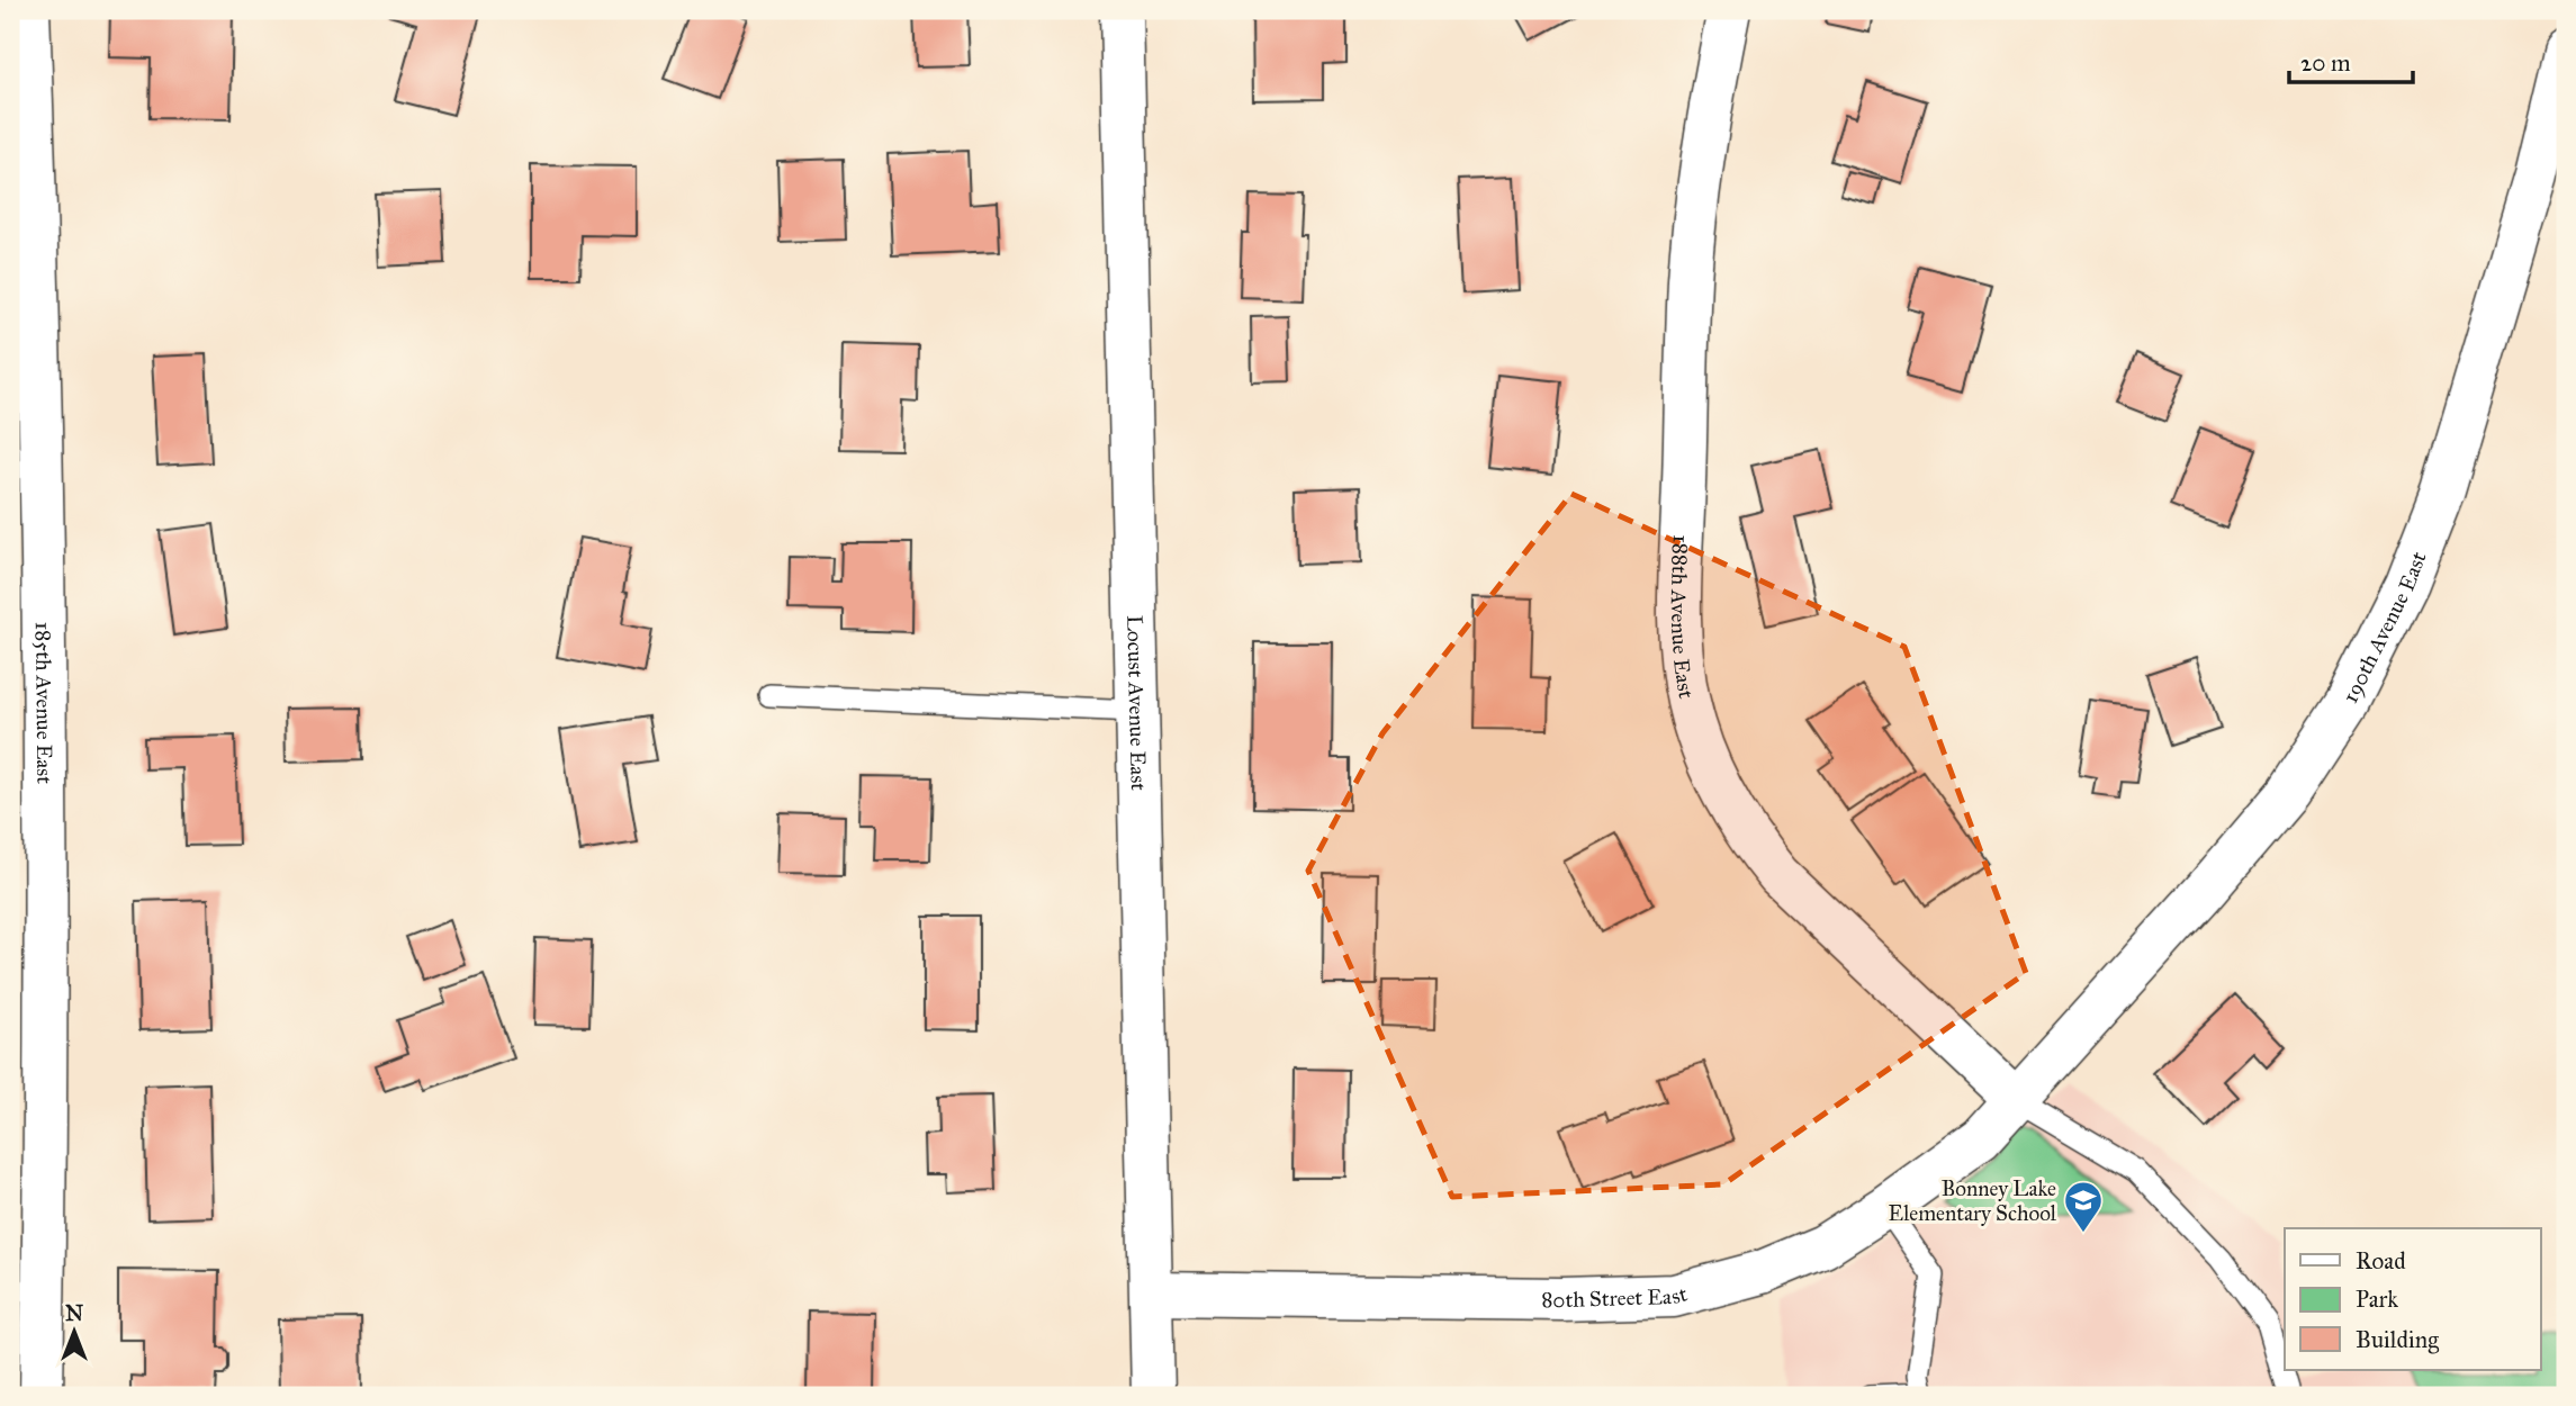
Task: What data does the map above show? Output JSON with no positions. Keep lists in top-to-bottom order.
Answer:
{
  "streets": {
    "street": [
      "188th Avenue East",
      "190th Avenue East",
      "185th Avenue East",
      "Locust Avenue East",
      "80th Street East"
    ]
  },
  "crossings": [
    ["188th Avenue East", "190th Avenue East"],
    ["188th Avenue East", "80th Street East"],
    ["190th Avenue East", "80th Street East"],
    ["Locust Avenue East", "80th Street East"]
  ],
  "places": {
    "school or university": ["Bonney Lake Elementary School"]
  },
  "legend": ["Road", "Park", "Building"],
  "scale_bar": "20 m",
  "north": "top"
}
